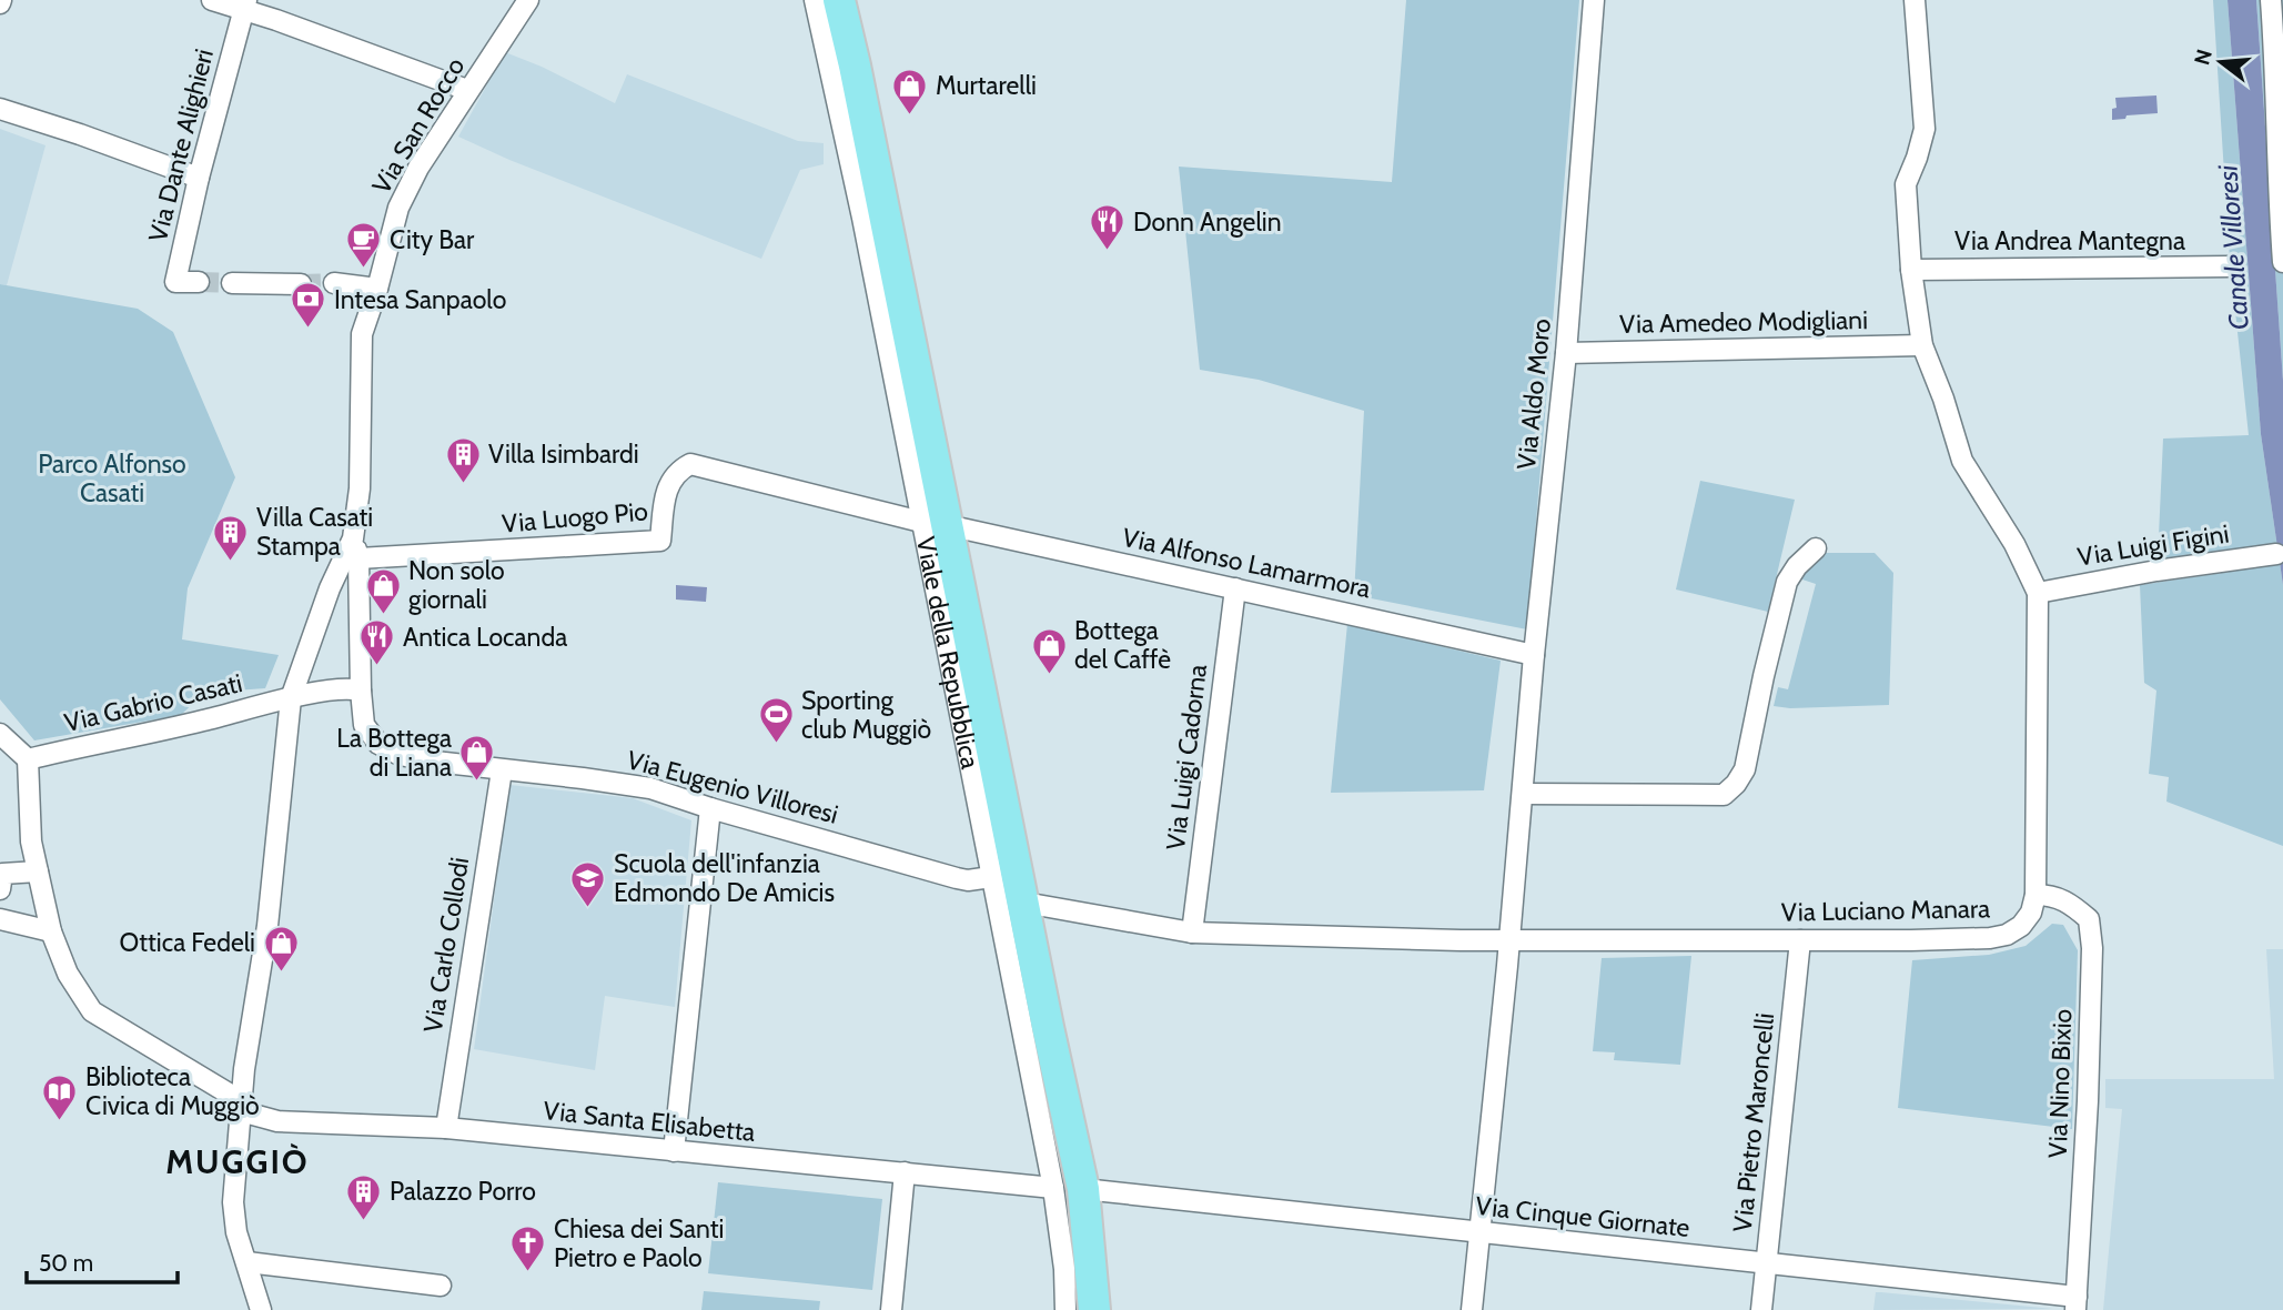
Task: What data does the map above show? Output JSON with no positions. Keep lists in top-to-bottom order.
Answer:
{
  "streets": {
    "main road": ["Viale della Repubblica"],
    "street": [
      "Via San Rocco",
      "Via Dante Alighieri",
      "Via Andrea Mantegna",
      "Via Amedeo Modigliani",
      "Via Aldo Moro",
      "Via Luogo Pio",
      "Via Luigi Figini",
      "Via Alfonso Lamarmora",
      "Via Gabrio Casati",
      "Via Luigi Cadorna",
      "Via Eugenio Villoresi",
      "Via Luciano Manara",
      "Via Carlo Collodi",
      "Via Nino Bixio",
      "Via Santa Elisabetta",
      "Via Pietro Maroncelli",
      "Via Cinque Giornate"
    ]
  },
  "crossings": [
    ["Via San Rocco", "Via Eugenio Villoresi"],
    ["Via Andrea Mantegna", "Via Luciano Manara"],
    ["Via Amedeo Modigliani", "Via Aldo Moro"],
    ["Via Amedeo Modigliani", "Via Luciano Manara"],
    ["Via Aldo Moro", "Via Alfonso Lamarmora"],
    ["Via Aldo Moro", "Via Luciano Manara"],
    ["Via Aldo Moro", "Via Cinque Giornate"],
    ["Via Luogo Pio", "Via Alfonso Lamarmora"],
    ["Via Luogo Pio", "Viale della Repubblica"],
    ["Via Luogo Pio", "Via Eugenio Villoresi"],
    ["Via Luigi Figini", "Via Luciano Manara"],
    ["Via Alfonso Lamarmora", "Viale della Repubblica"],
    ["Via Alfonso Lamarmora", "Via Luigi Cadorna"],
    ["Viale della Repubblica", "Via Eugenio Villoresi"],
    ["Viale della Repubblica", "Via Luciano Manara"],
    ["Viale della Repubblica", "Via Santa Elisabetta"],
    ["Viale della Repubblica", "Via Cinque Giornate"],
    ["Via Gabrio Casati", "Via Eugenio Villoresi"],
    ["Via Luigi Cadorna", "Via Luciano Manara"],
    ["Via Eugenio Villoresi", "Via Carlo Collodi"],
    ["Via Luciano Manara", "Via Nino Bixio"],
    ["Via Luciano Manara", "Via Pietro Maroncelli"],
    ["Via Carlo Collodi", "Via Santa Elisabetta"],
    ["Via Nino Bixio", "Via Cinque Giornate"],
    ["Via Santa Elisabetta", "Via Cinque Giornate"],
    ["Via Pietro Maroncelli", "Via Cinque Giornate"]
  ],
  "districts": ["MUGGIÒ"],
  "water": ["Canale Villoresi"],
  "parks": ["Parco Alfonso Casati"],
  "places": {
    "shop": [
      "Murtarelli",
      "Non solo giornali",
      "Bottega del Caffè",
      "La Bottega di Liana",
      "Ottica Fedeli"
    ],
    "restaurant": ["Donn Angelin", "Antica Locanda"],
    "cafe": ["City Bar"],
    "bank": ["Intesa Sanpaolo"],
    "building": ["Villa Isimbardi", "Villa Casati Stampa", "Palazzo Porro"],
    "sports": ["Sporting club Muggiò"],
    "school or university": ["Scuola dell'infanzia Edmondo De Amicis"],
    "library": ["Biblioteca Civica di Muggiò"],
    "church": ["Chiesa dei Santi Pietro e Paolo"]
  },
  "scale_bar": "50 m",
  "north": "left"
}
